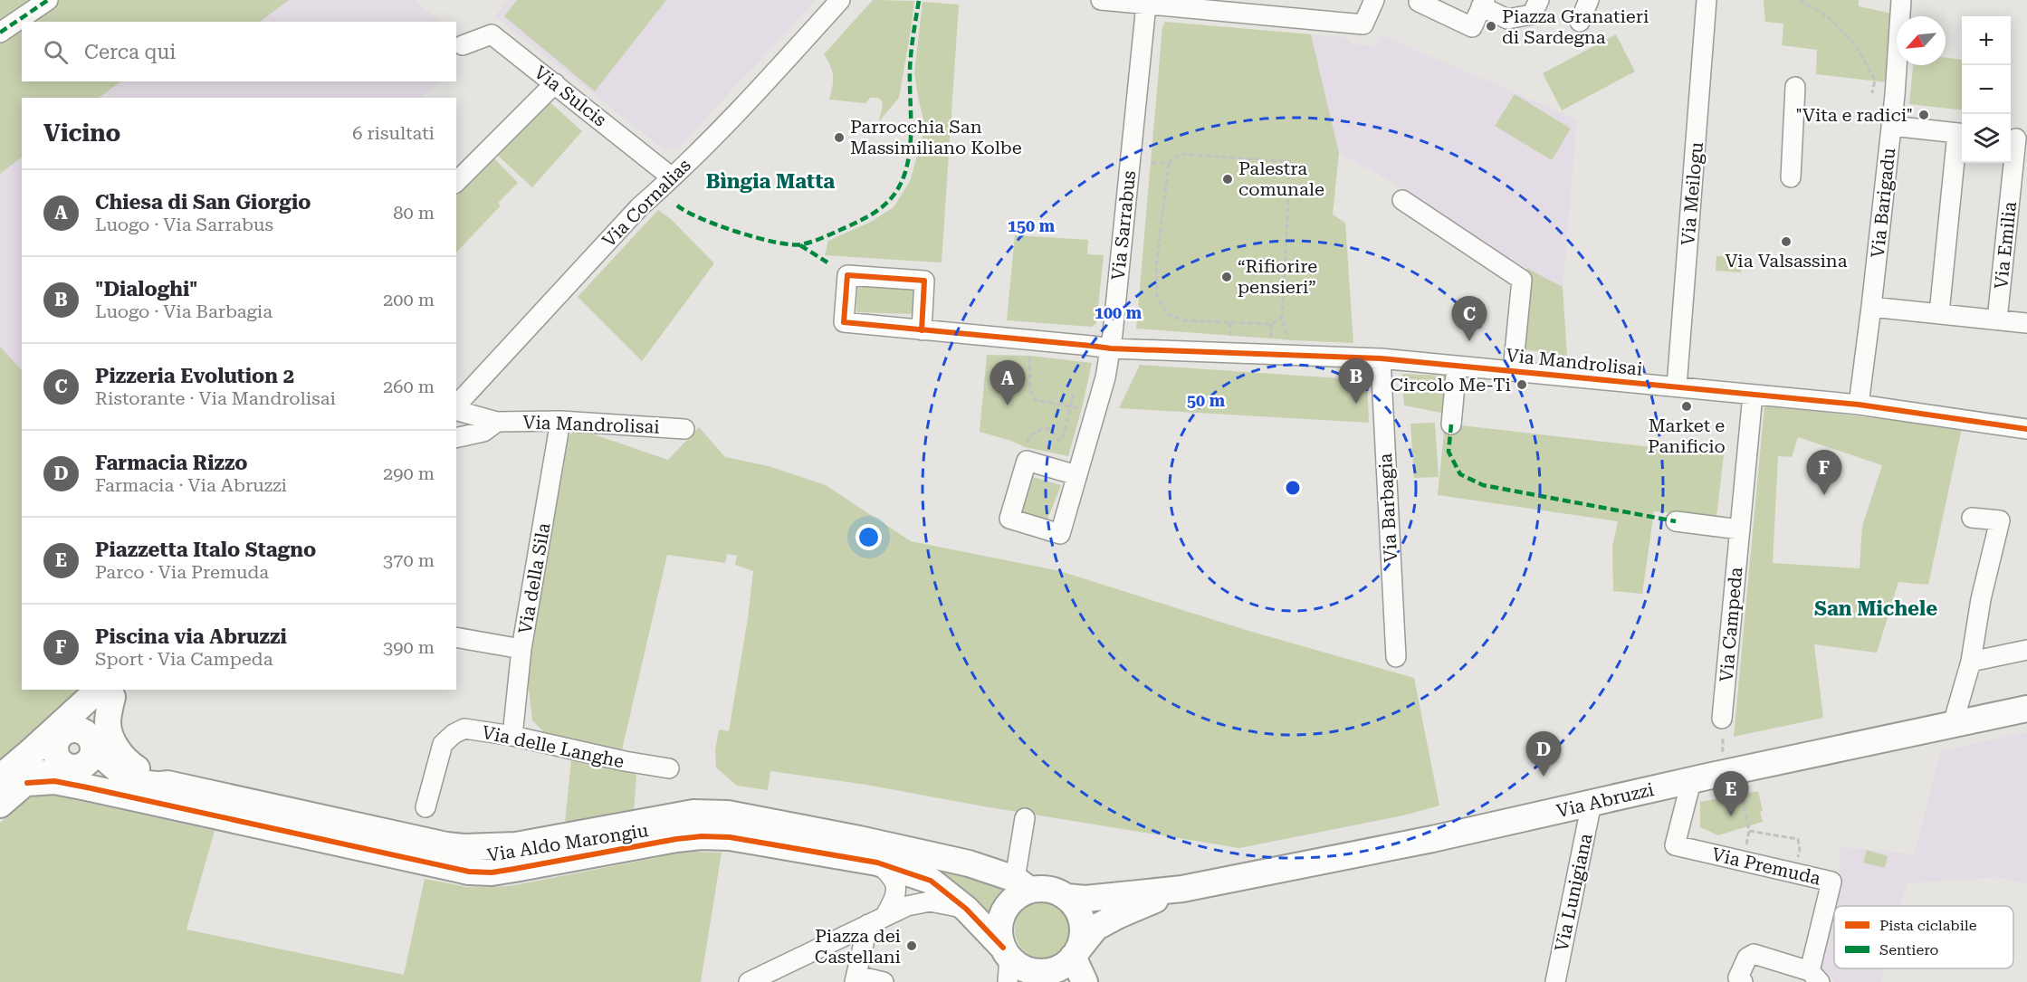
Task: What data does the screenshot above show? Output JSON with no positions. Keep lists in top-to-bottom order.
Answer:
{
  "streets": {
    "street": [
      "Via Sulcis",
      "Via Meilogu",
      "Via Cornalias",
      "Via Barigadu",
      "Via Sarrabus",
      "Via Emilia",
      "Via Mandrolisai",
      "Via Barbagia",
      "Via della Sila",
      "Via Campeda",
      "Via delle Langhe",
      "Via Abruzzi",
      "Via Aldo Marongiu",
      "Via Premuda",
      "Via Lunigiana"
    ]
  },
  "crossings": [
    ["Via Sulcis", "Via Cornalias"],
    ["Via Meilogu", "Via Mandrolisai"],
    ["Via Barigadu", "Via Mandrolisai"],
    ["Via Sarrabus", "Via Mandrolisai"],
    ["Via Mandrolisai", "Via Barbagia"],
    ["Via Mandrolisai", "Via della Sila"],
    ["Via Mandrolisai", "Via Campeda"],
    ["Via della Sila", "Via delle Langhe"],
    ["Via Abruzzi", "Via Aldo Marongiu"],
    ["Via Abruzzi", "Via Premuda"],
    ["Via Abruzzi", "Via Lunigiana"]
  ],
  "districts": ["Bìngia Matta", "San Michele"],
  "places": [
    "Piazza Granatieri di Sardegna",
    "\"Vita e radici\"",
    "Parrocchia San Massimiliano Kolbe",
    "Palestra comunale",
    "Via Valsassina",
    "“Rifiorire pensieri”",
    "Circolo Me-Ti",
    "Market e Panificio",
    "Piazza dei Castellani"
  ],
  "legend": ["Pista ciclabile", "Sentiero"],
  "north": "bottom left",
  "page": {
    "map_buttons": ["+", "−"],
    "search": "Cerca qui",
    "heading": ["Vicino", "6 risultati"],
    "list": [
      {
        "mark": "A",
        "name": "Chiesa di San Giorgio",
        "note": "Luogo · Via Sarrabus",
        "value": "80 m"
      },
      {
        "mark": "B",
        "name": "\"Dialoghi\"",
        "note": "Luogo · Via Barbagia",
        "value": "200 m"
      },
      {
        "mark": "C",
        "name": "Pizzeria Evolution 2",
        "note": "Ristorante · Via Mandrolisai",
        "value": "260 m"
      },
      {
        "mark": "D",
        "name": "Farmacia Rizzo",
        "note": "Farmacia · Via Abruzzi",
        "value": "290 m"
      },
      {
        "mark": "E",
        "name": "Piazzetta Italo Stagno",
        "note": "Parco · Via Premuda",
        "value": "370 m"
      },
      {
        "mark": "F",
        "name": "Piscina via Abruzzi",
        "note": "Sport · Via Campeda",
        "value": "390 m"
      }
    ],
    "pins": [
      "C",
      "B",
      "A",
      "F",
      "D",
      "E"
    ]
  },
  "rings": ["150 m", "100 m", "50 m"]
}
